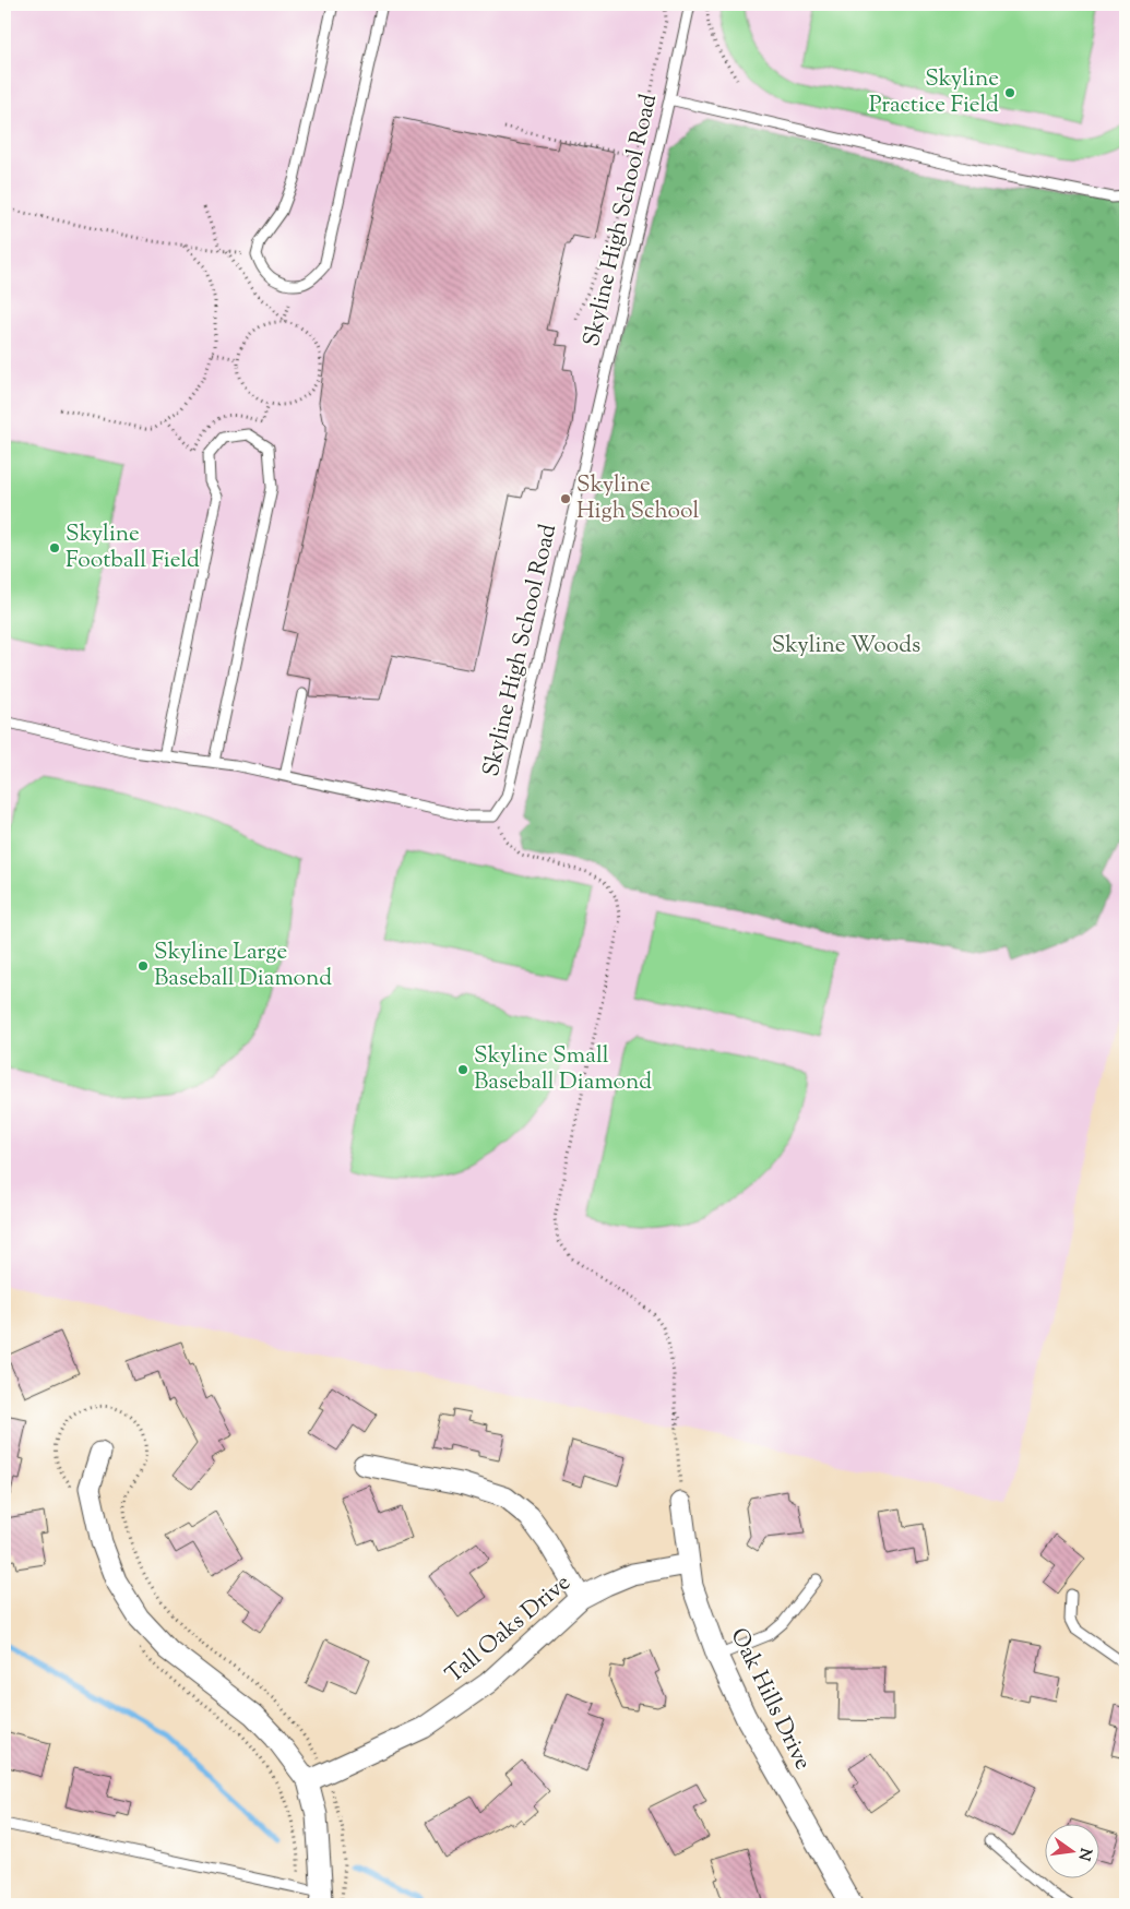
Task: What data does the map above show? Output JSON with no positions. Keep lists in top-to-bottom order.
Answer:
{
  "streets": {
    "street": ["Tall Oaks Drive", "Oak Hills Drive"],
    "lane": ["Skyline High School Road"]
  },
  "crossings": [
    ["Tall Oaks Drive", "Oak Hills Drive"]
  ],
  "parks": ["Skyline Woods"],
  "places": [
    "Skyline Practice Field",
    "Skyline High School",
    "Skyline Football Field",
    "Skyline Large Baseball Diamond",
    "Skyline Small Baseball Diamond"
  ],
  "north": "right"
}
